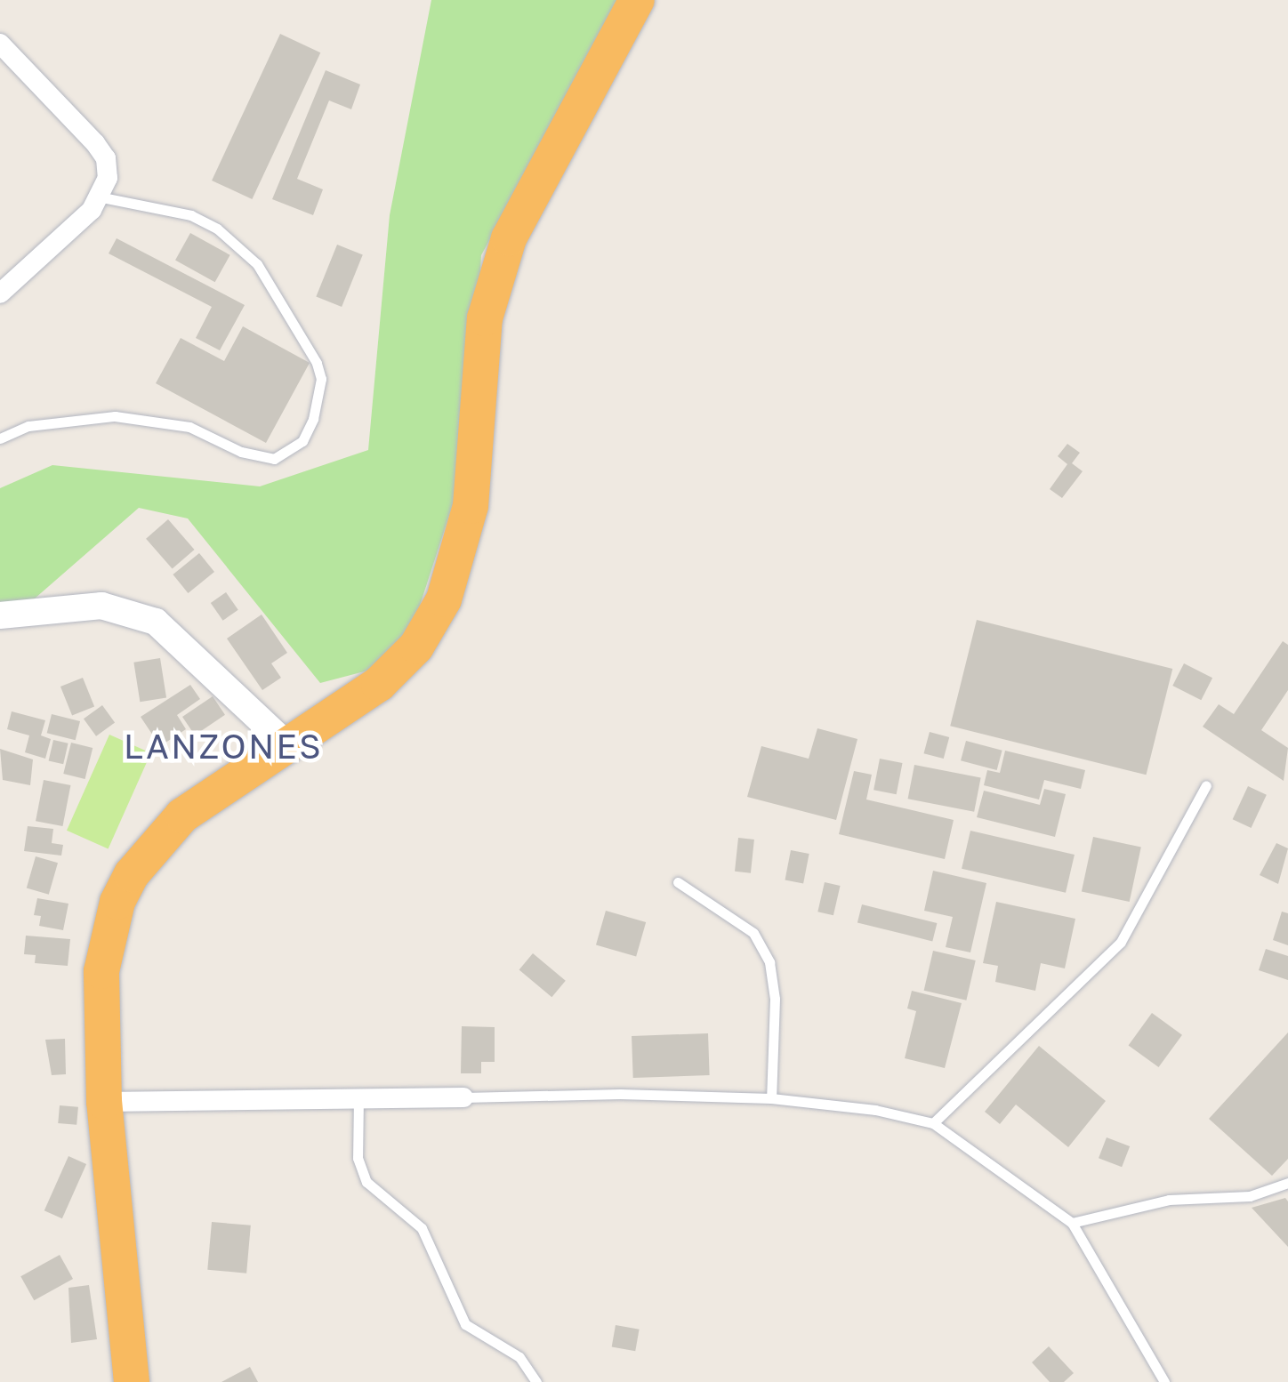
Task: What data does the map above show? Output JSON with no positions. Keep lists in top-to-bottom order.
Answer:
{
  "districts": ["LANZONES"]
}
